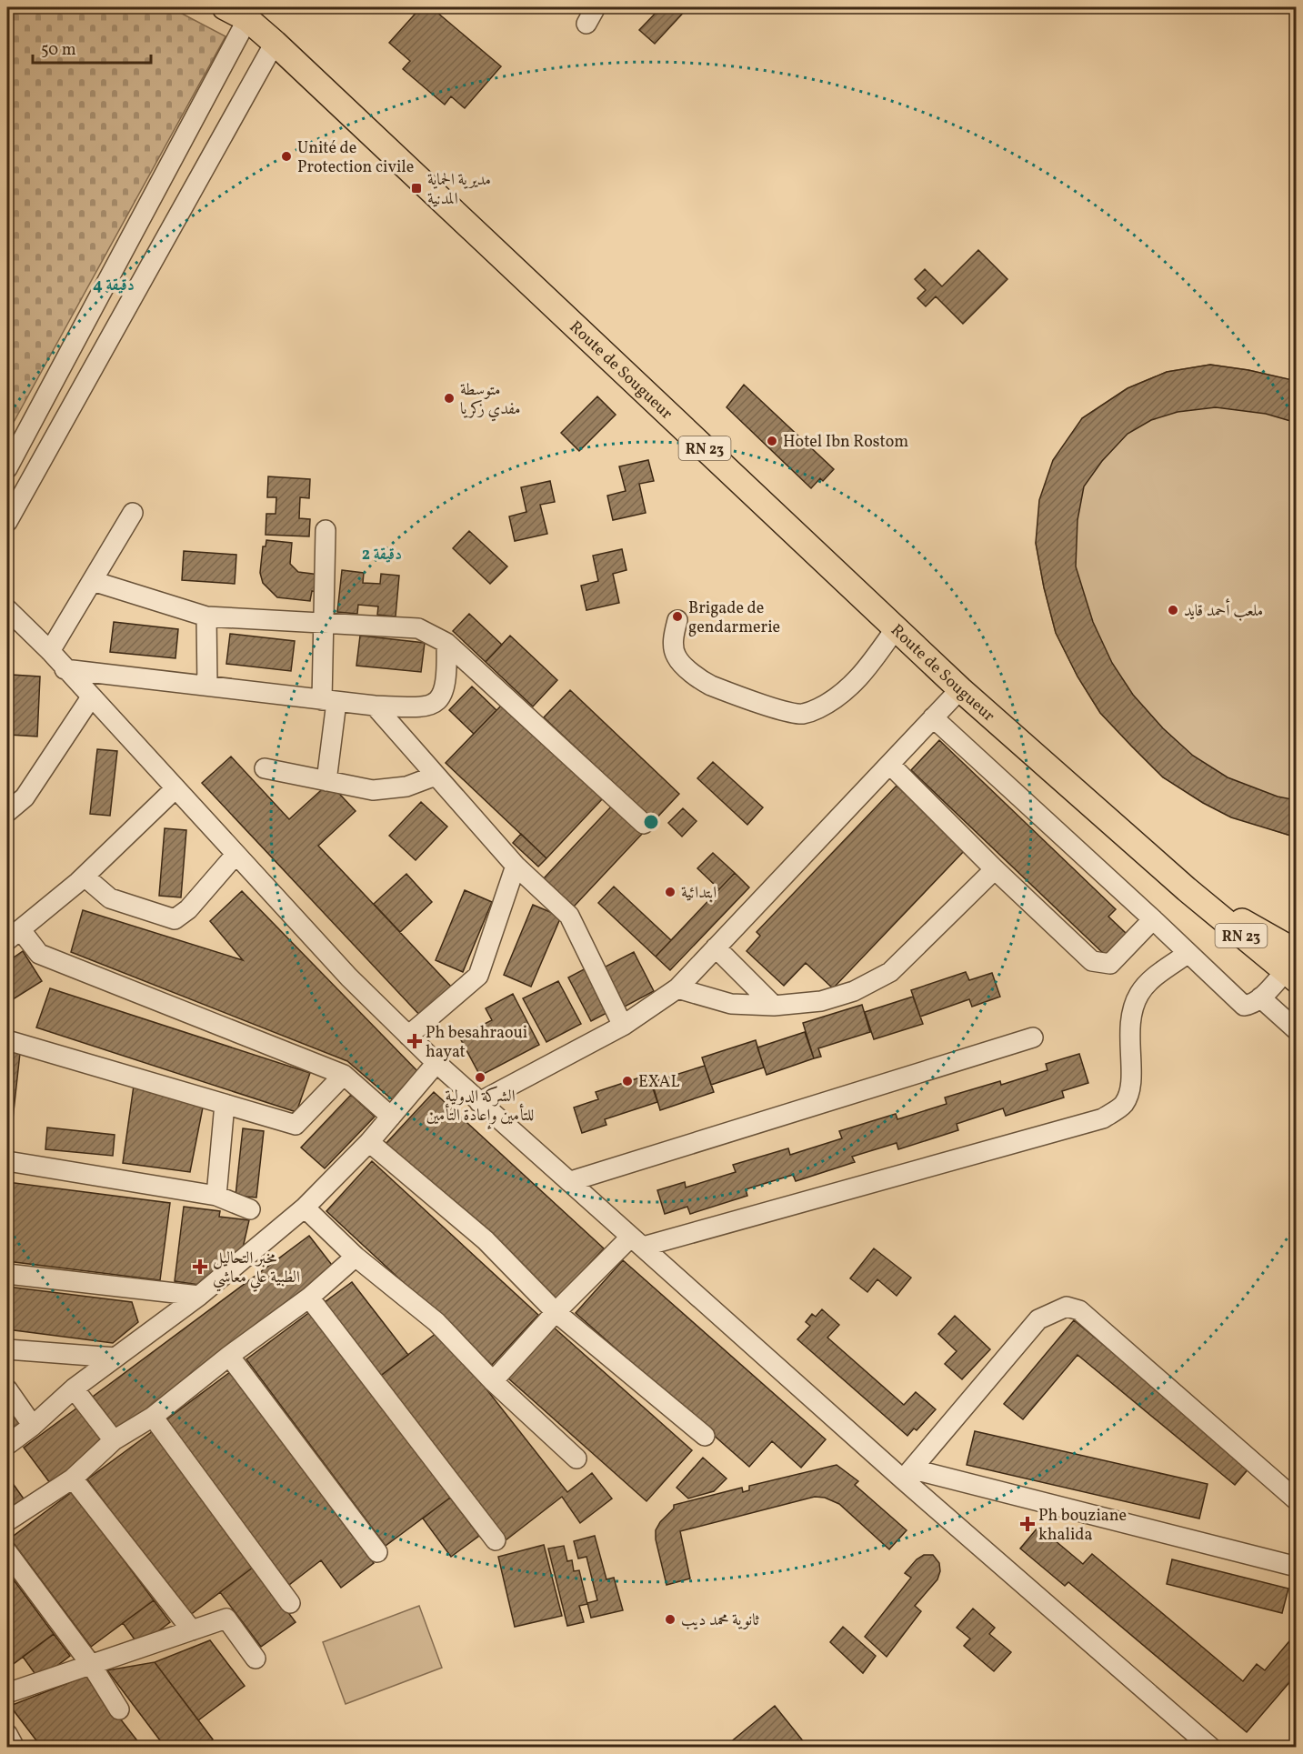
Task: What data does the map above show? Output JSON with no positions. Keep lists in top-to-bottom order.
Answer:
{
  "streets": {
    "main road": ["Route de Sougueur", "RN 23"]
  },
  "places": {
    "other": [
      "Unité de Protection civile",
      "متوسطة مفدي زكريا",
      "Hotel Ibn Rostom",
      "ملعب أحمد قايد",
      "Brigade de gendarmerie",
      "ابتدائية",
      "الشركة الدولية للتأمين وإعادة التأمين",
      "EXAL",
      "ثانوية محمد ديب"
    ],
    "transit": ["مديرية الحماية المدنية"],
    "health": ["Ph besahraoui hayat", "مخبر التحاليل الطبية علي معاشي", "Ph bouziane khalida"]
  },
  "scale_bar": "50 m",
  "rings": ["4 دقيقة", "2 دقيقة"]
}
